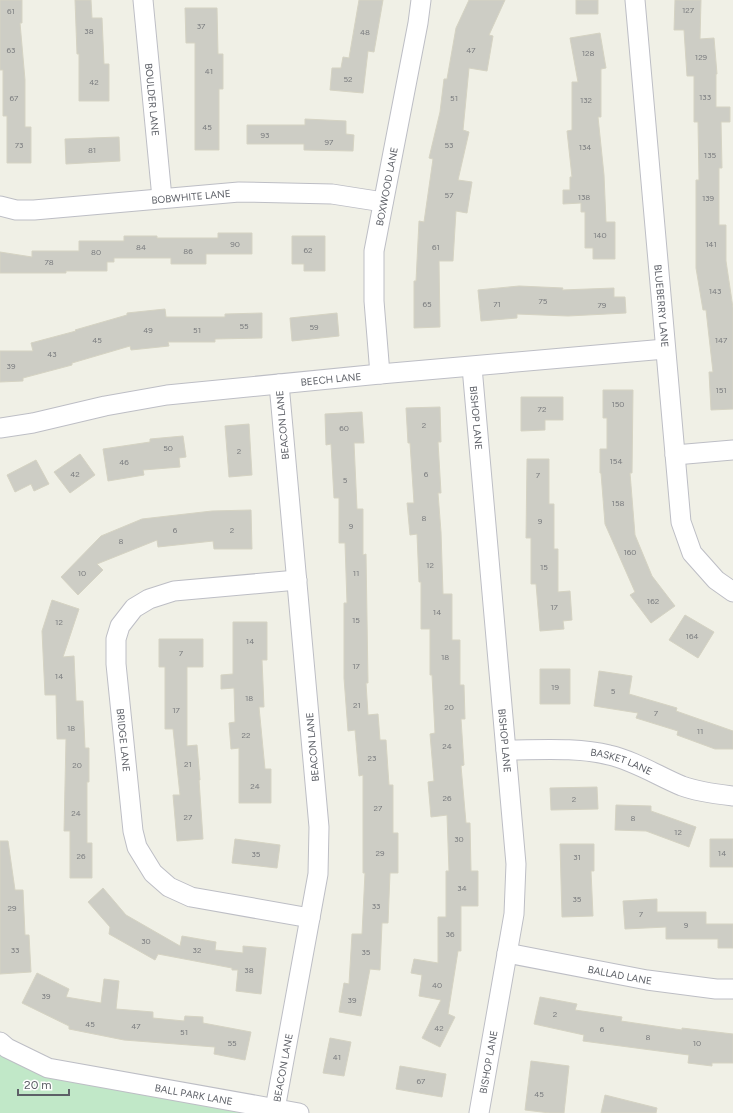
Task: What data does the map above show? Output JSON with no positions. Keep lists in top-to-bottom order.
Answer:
{
  "streets": {
    "street": [
      "BOULDER LANE",
      "BOXWOOD LANE",
      "BOBWHITE LANE",
      "BLUEBERRY LANE",
      "BEECH LANE",
      "BISHOP LANE",
      "BEACON LANE",
      "BRIDGE LANE",
      "BASKET LANE",
      "BALLAD LANE",
      "BALL PARK LANE"
    ]
  },
  "crossings": [
    ["BOULDER LANE", "BOBWHITE LANE"],
    ["BOXWOOD LANE", "BOBWHITE LANE"],
    ["BOXWOOD LANE", "BEECH LANE"],
    ["BLUEBERRY LANE", "BEECH LANE"],
    ["BEECH LANE", "BISHOP LANE"],
    ["BEECH LANE", "BEACON LANE"],
    ["BISHOP LANE", "BASKET LANE"],
    ["BISHOP LANE", "BALLAD LANE"],
    ["BEACON LANE", "BRIDGE LANE"],
    ["BEACON LANE", "BALL PARK LANE"]
  ],
  "house_numbers": [
    "127",
    "61",
    "37",
    "38",
    "48",
    "63",
    "47",
    "128",
    "129",
    "41",
    "52",
    "42",
    "133",
    "67",
    "51",
    "132",
    "45",
    "93",
    "97",
    "73",
    "53",
    "134",
    "81",
    "135",
    "57",
    "138",
    "139",
    "140",
    "90",
    "141",
    "84",
    "61",
    "62",
    "86",
    "80",
    "78",
    "143",
    "75",
    "65",
    "71",
    "79",
    "55",
    "59",
    "49",
    "51",
    "45",
    "147",
    "43",
    "39",
    "151",
    "150",
    "72",
    "2",
    "60",
    "50",
    "2",
    "154",
    "46",
    "42",
    "6",
    "7",
    "5",
    "158",
    "8",
    "9",
    "9",
    "6",
    "2",
    "8",
    "160",
    "12",
    "15",
    "10",
    "11",
    "162",
    "17",
    "14",
    "15",
    "12",
    "164",
    "14",
    "7",
    "18",
    "17",
    "14",
    "19",
    "5",
    "18",
    "21",
    "20",
    "17",
    "7",
    "18",
    "11",
    "22",
    "24",
    "23",
    "21",
    "20",
    "24",
    "26",
    "2",
    "27",
    "24",
    "27",
    "8",
    "12",
    "30",
    "29",
    "14",
    "35",
    "26",
    "31",
    "34",
    "35",
    "33",
    "29",
    "7",
    "9",
    "36",
    "30",
    "33",
    "32",
    "35",
    "38",
    "40",
    "39",
    "39",
    "2",
    "45",
    "47",
    "42",
    "6",
    "51",
    "8",
    "55",
    "10",
    "41",
    "67",
    "45"
  ],
  "scale_bar": "20 m"
}
